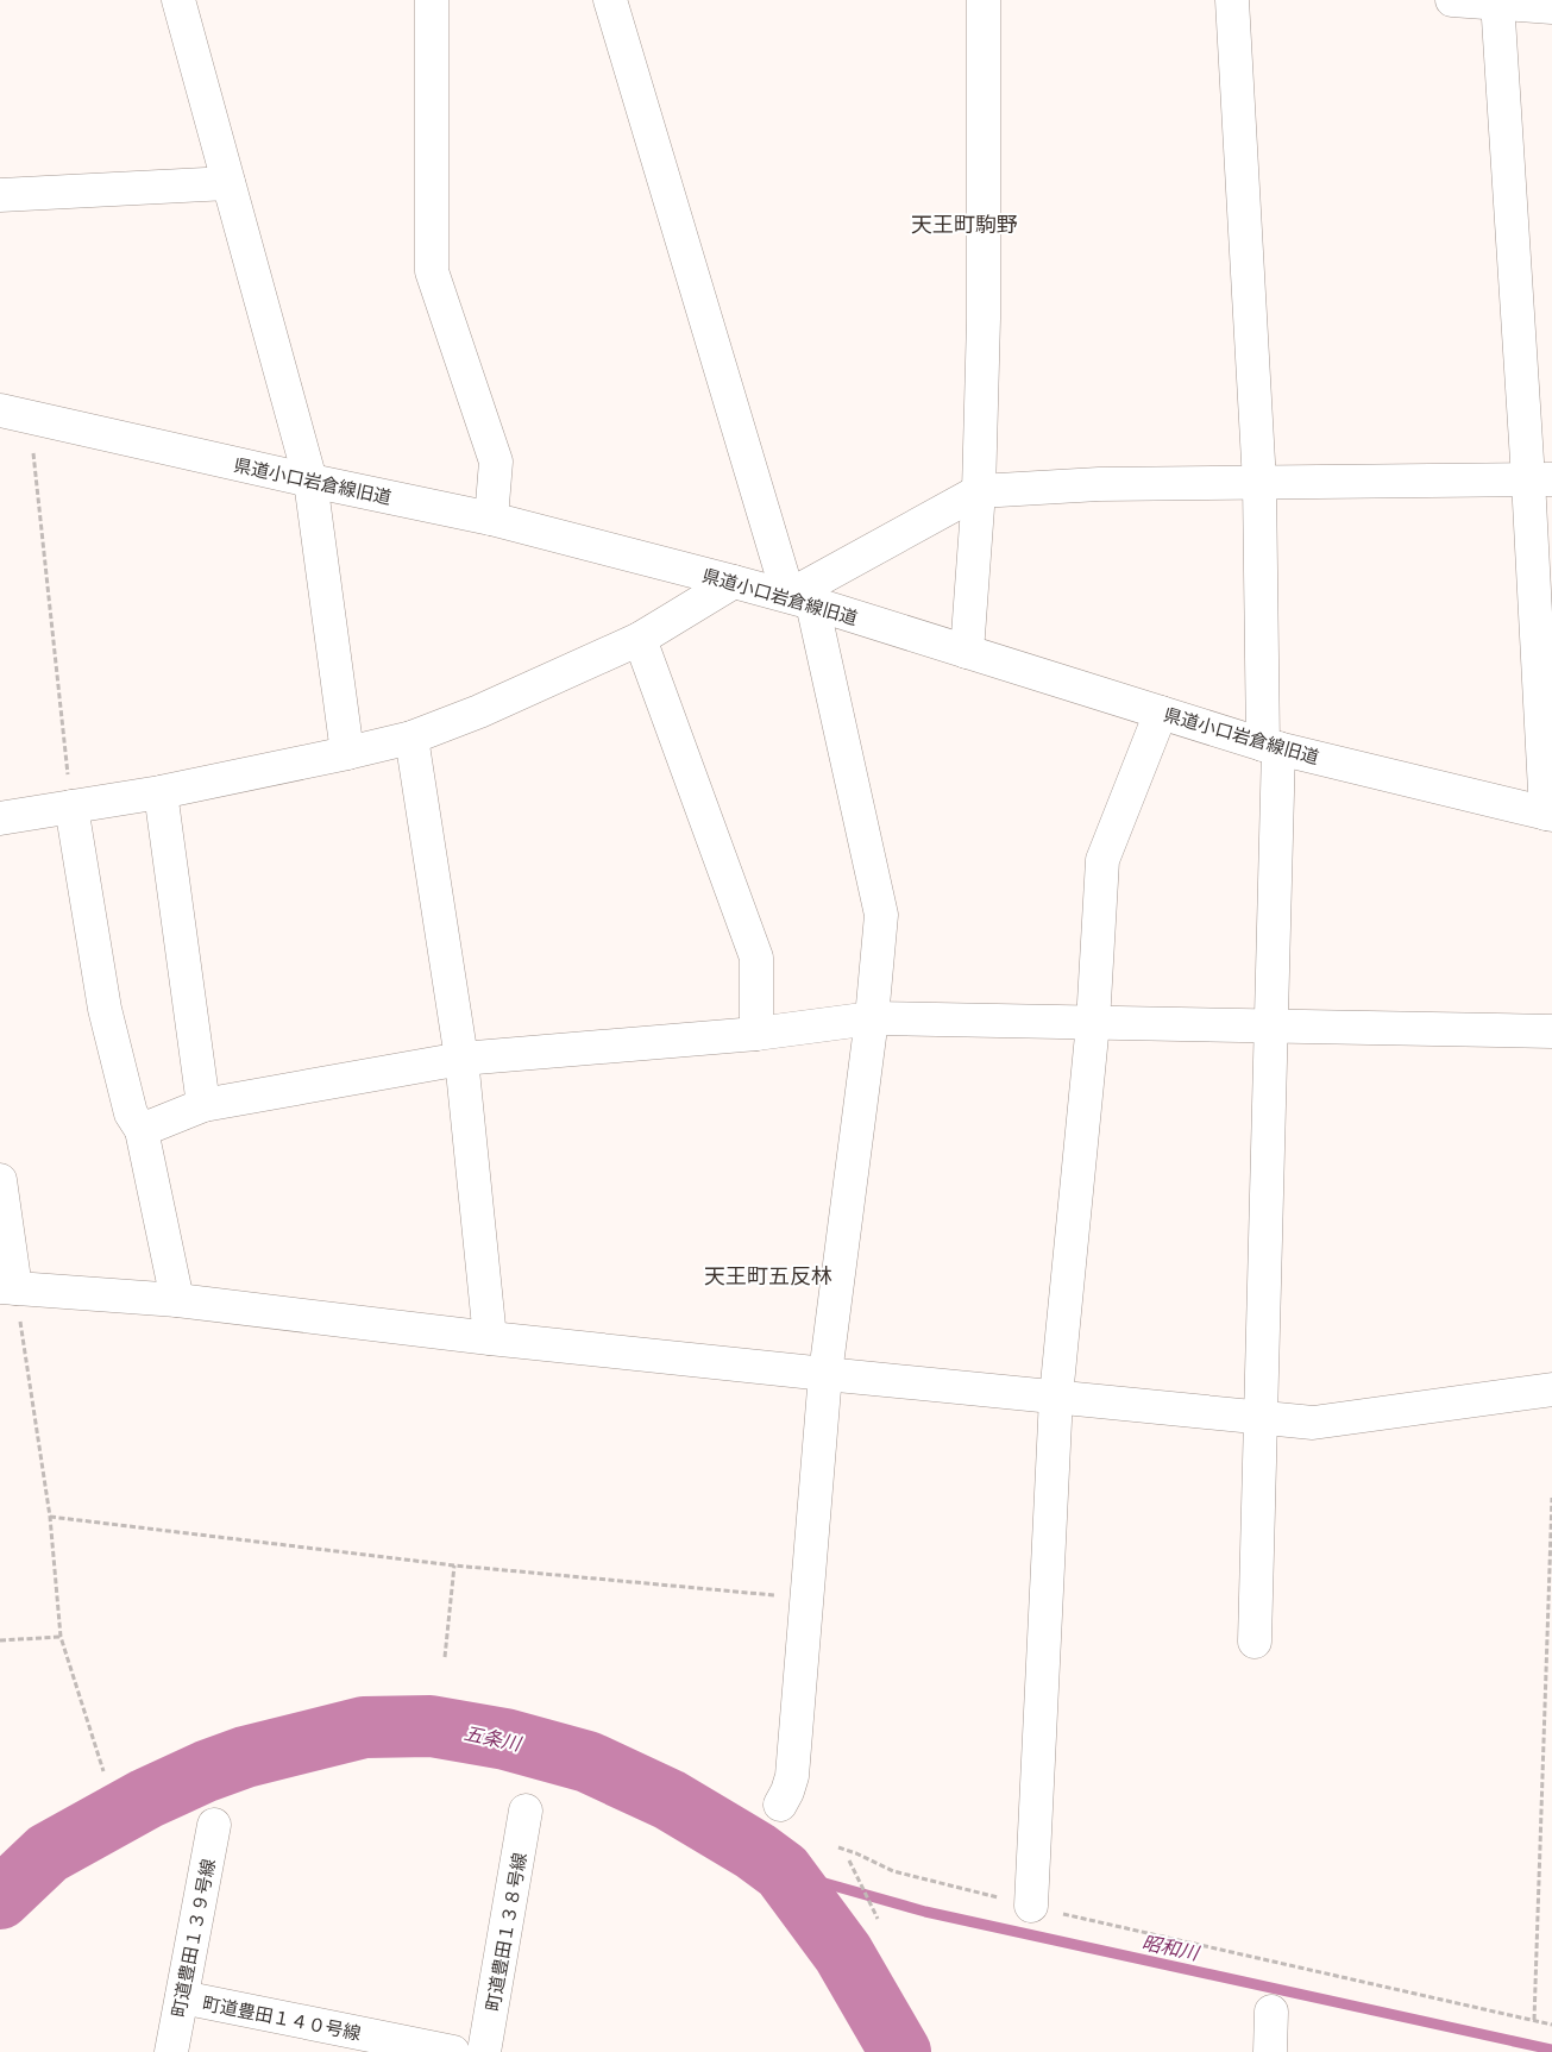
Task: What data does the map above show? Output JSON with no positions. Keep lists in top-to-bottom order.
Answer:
{
  "streets": {
    "street": [
      "県道小口岩倉線旧道",
      "町道豊田１３８号線",
      "町道豊田１３９号線",
      "町道豊田１４０号線"
    ]
  },
  "crossings": [
    ["町道豊田１３９号線", "町道豊田１４０号線"]
  ],
  "districts": ["天王町駒野", "天王町五反林"],
  "water": ["五条川", "昭和川"]
}
